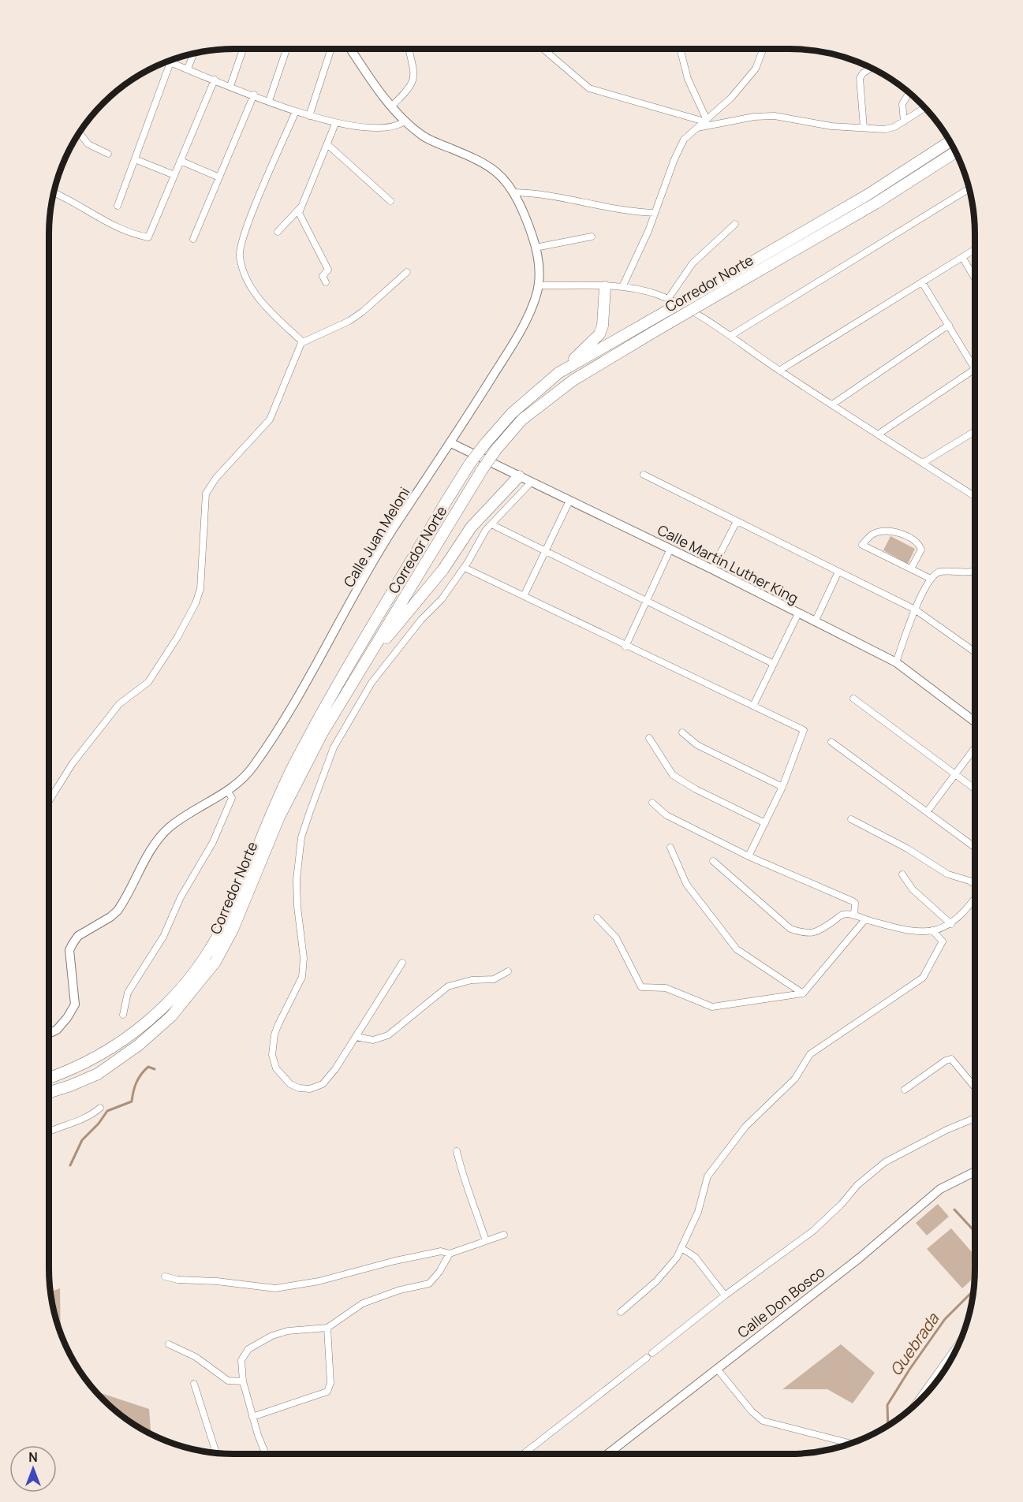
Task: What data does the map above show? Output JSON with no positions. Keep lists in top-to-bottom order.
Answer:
{
  "streets": {
    "highway": ["Corredor Norte"],
    "main road": ["Calle Juan Meloni", "Calle Martin Luther King", "Calle Don Bosco"]
  },
  "crossings": [
    ["Calle Juan Meloni", "Calle Martin Luther King"]
  ],
  "water": ["Quebrada"],
  "north": "top"
}
